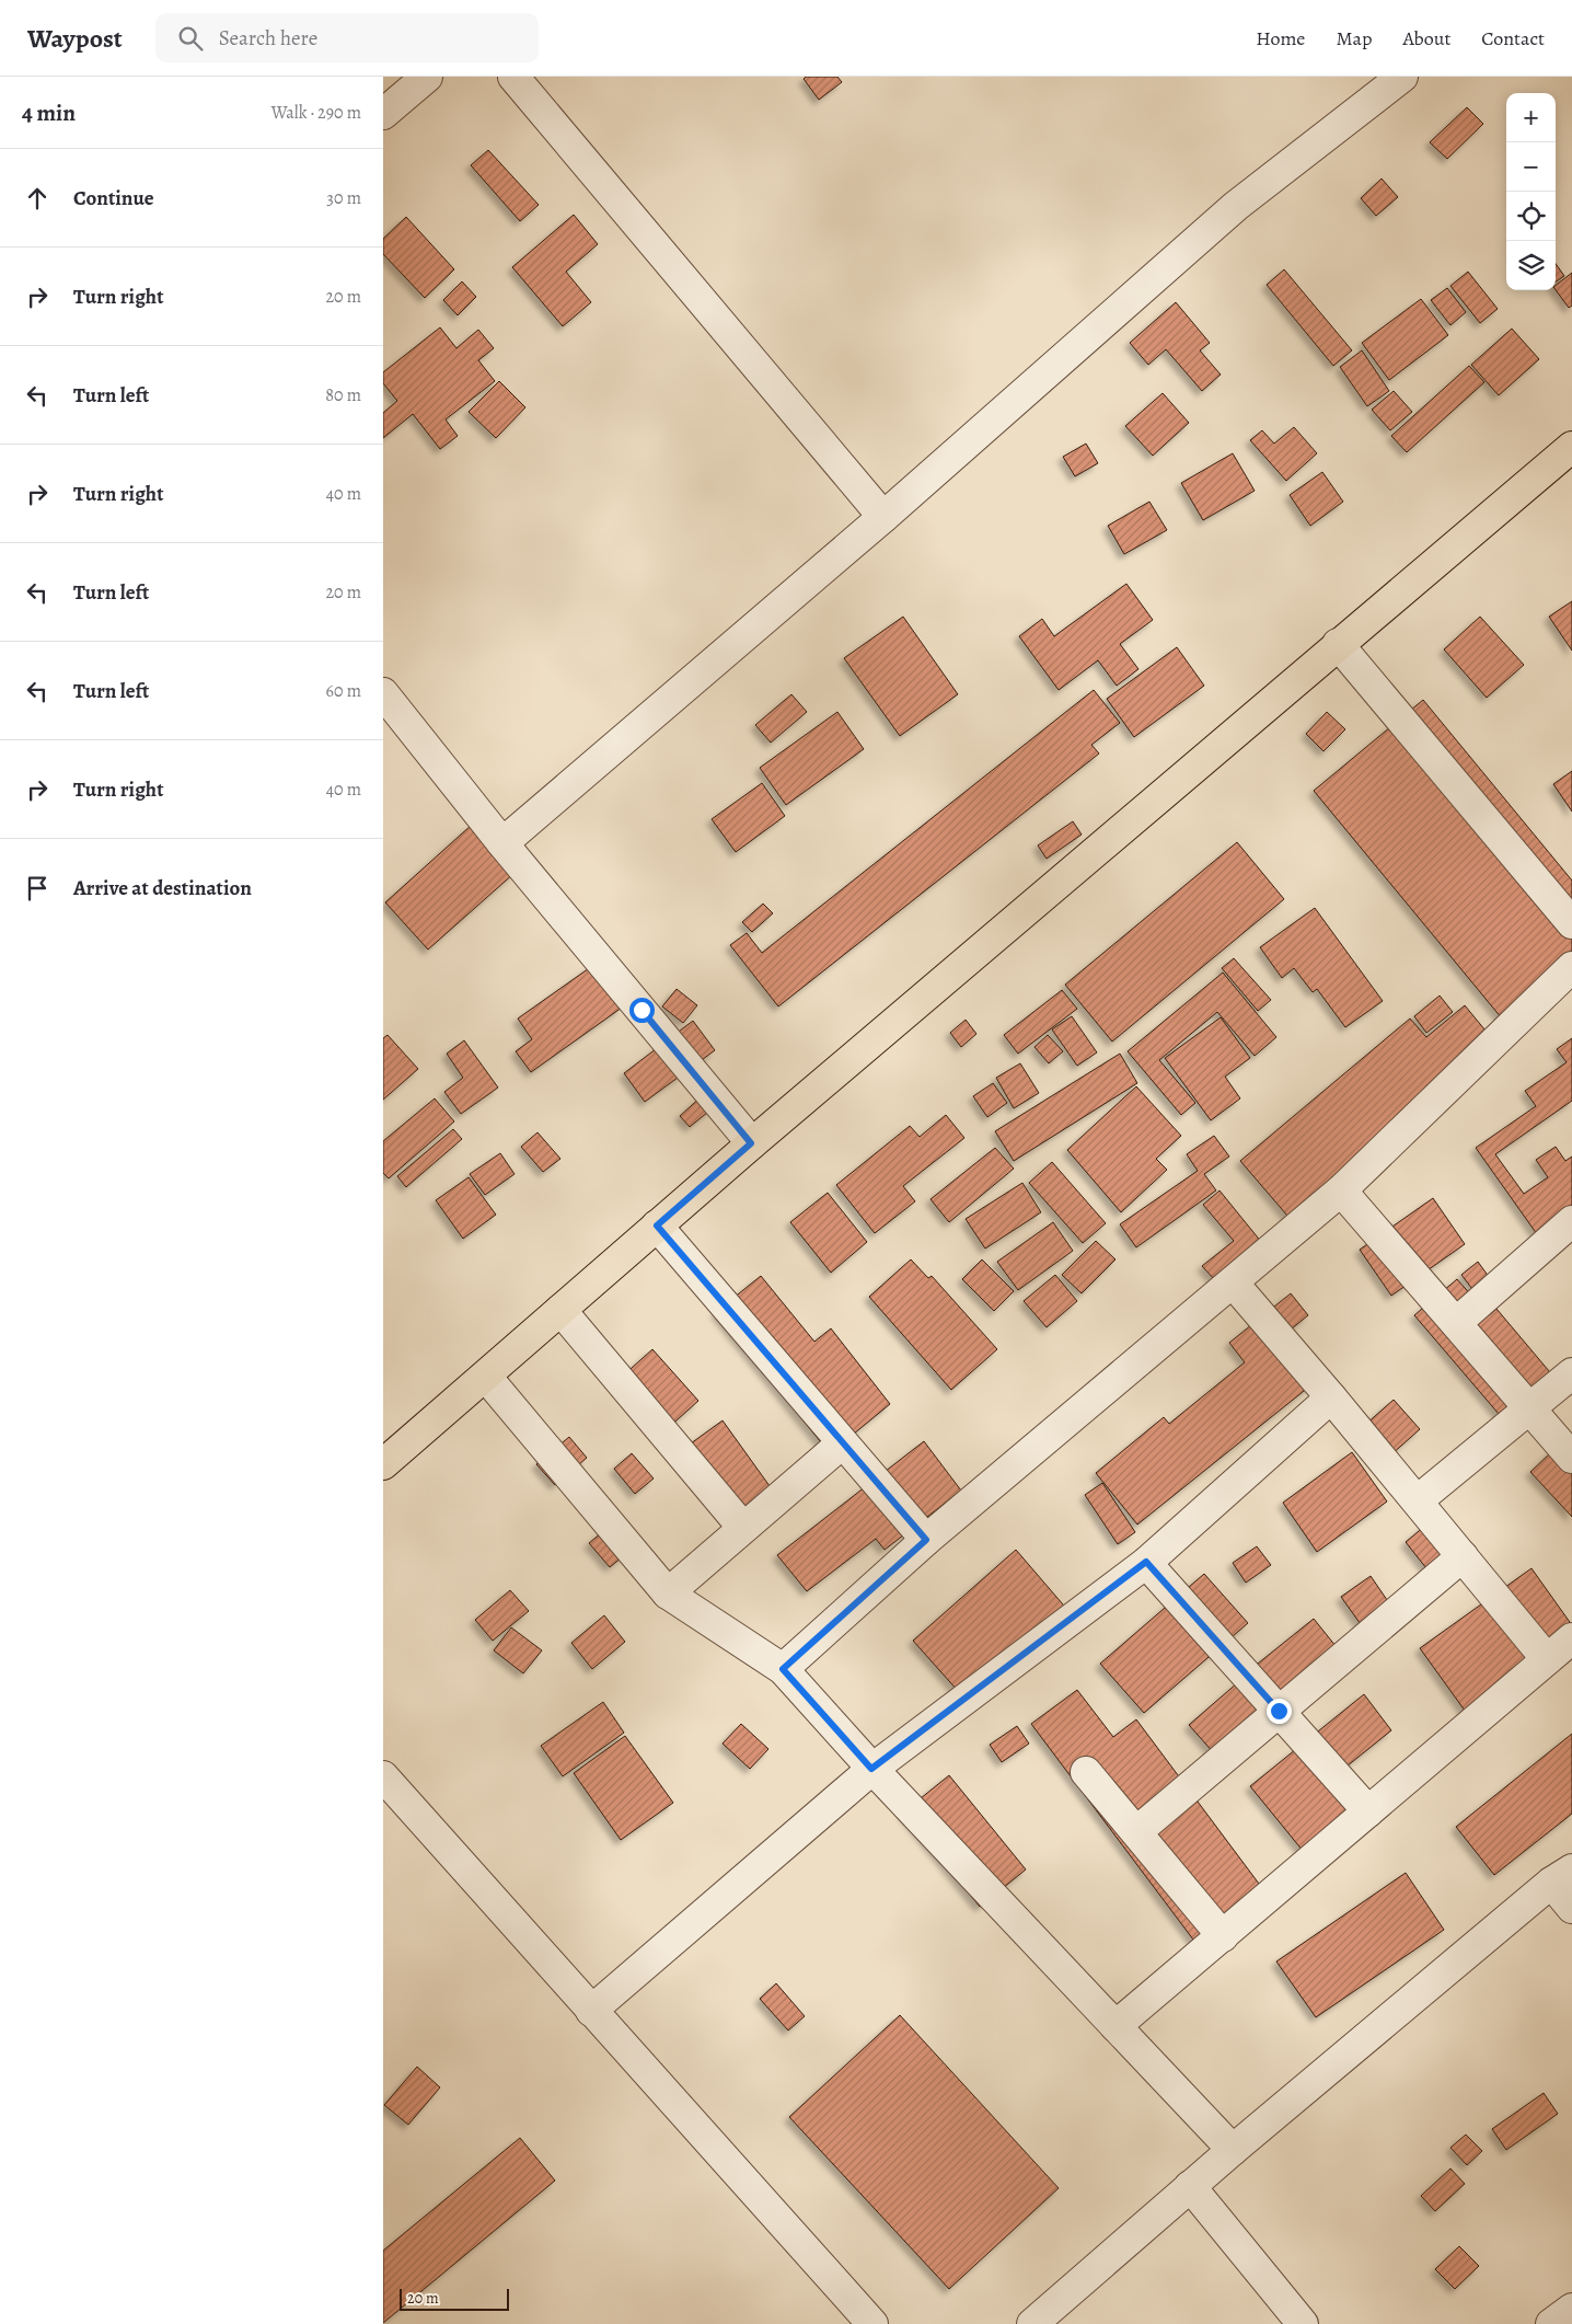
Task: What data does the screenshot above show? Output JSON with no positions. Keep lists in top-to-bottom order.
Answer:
{
  "scale_bar": "20 m",
  "page": {
    "header": "Waypost",
    "search": "Search here",
    "nav": [
      "Home",
      "Map",
      "About",
      "Contact"
    ],
    "heading": ["4 min", "Walk · 290 m"],
    "map_buttons": ["+", "−"],
    "list": [
      ["Continue", "30 m"],
      ["Turn right", "20 m"],
      ["Turn left", "80 m"],
      ["Turn right", "40 m"],
      ["Turn left", "20 m"],
      ["Turn left", "60 m"],
      ["Turn right", "40 m"],
      "Arrive at destination"
    ],
    "scale": "20 m"
  }
}
